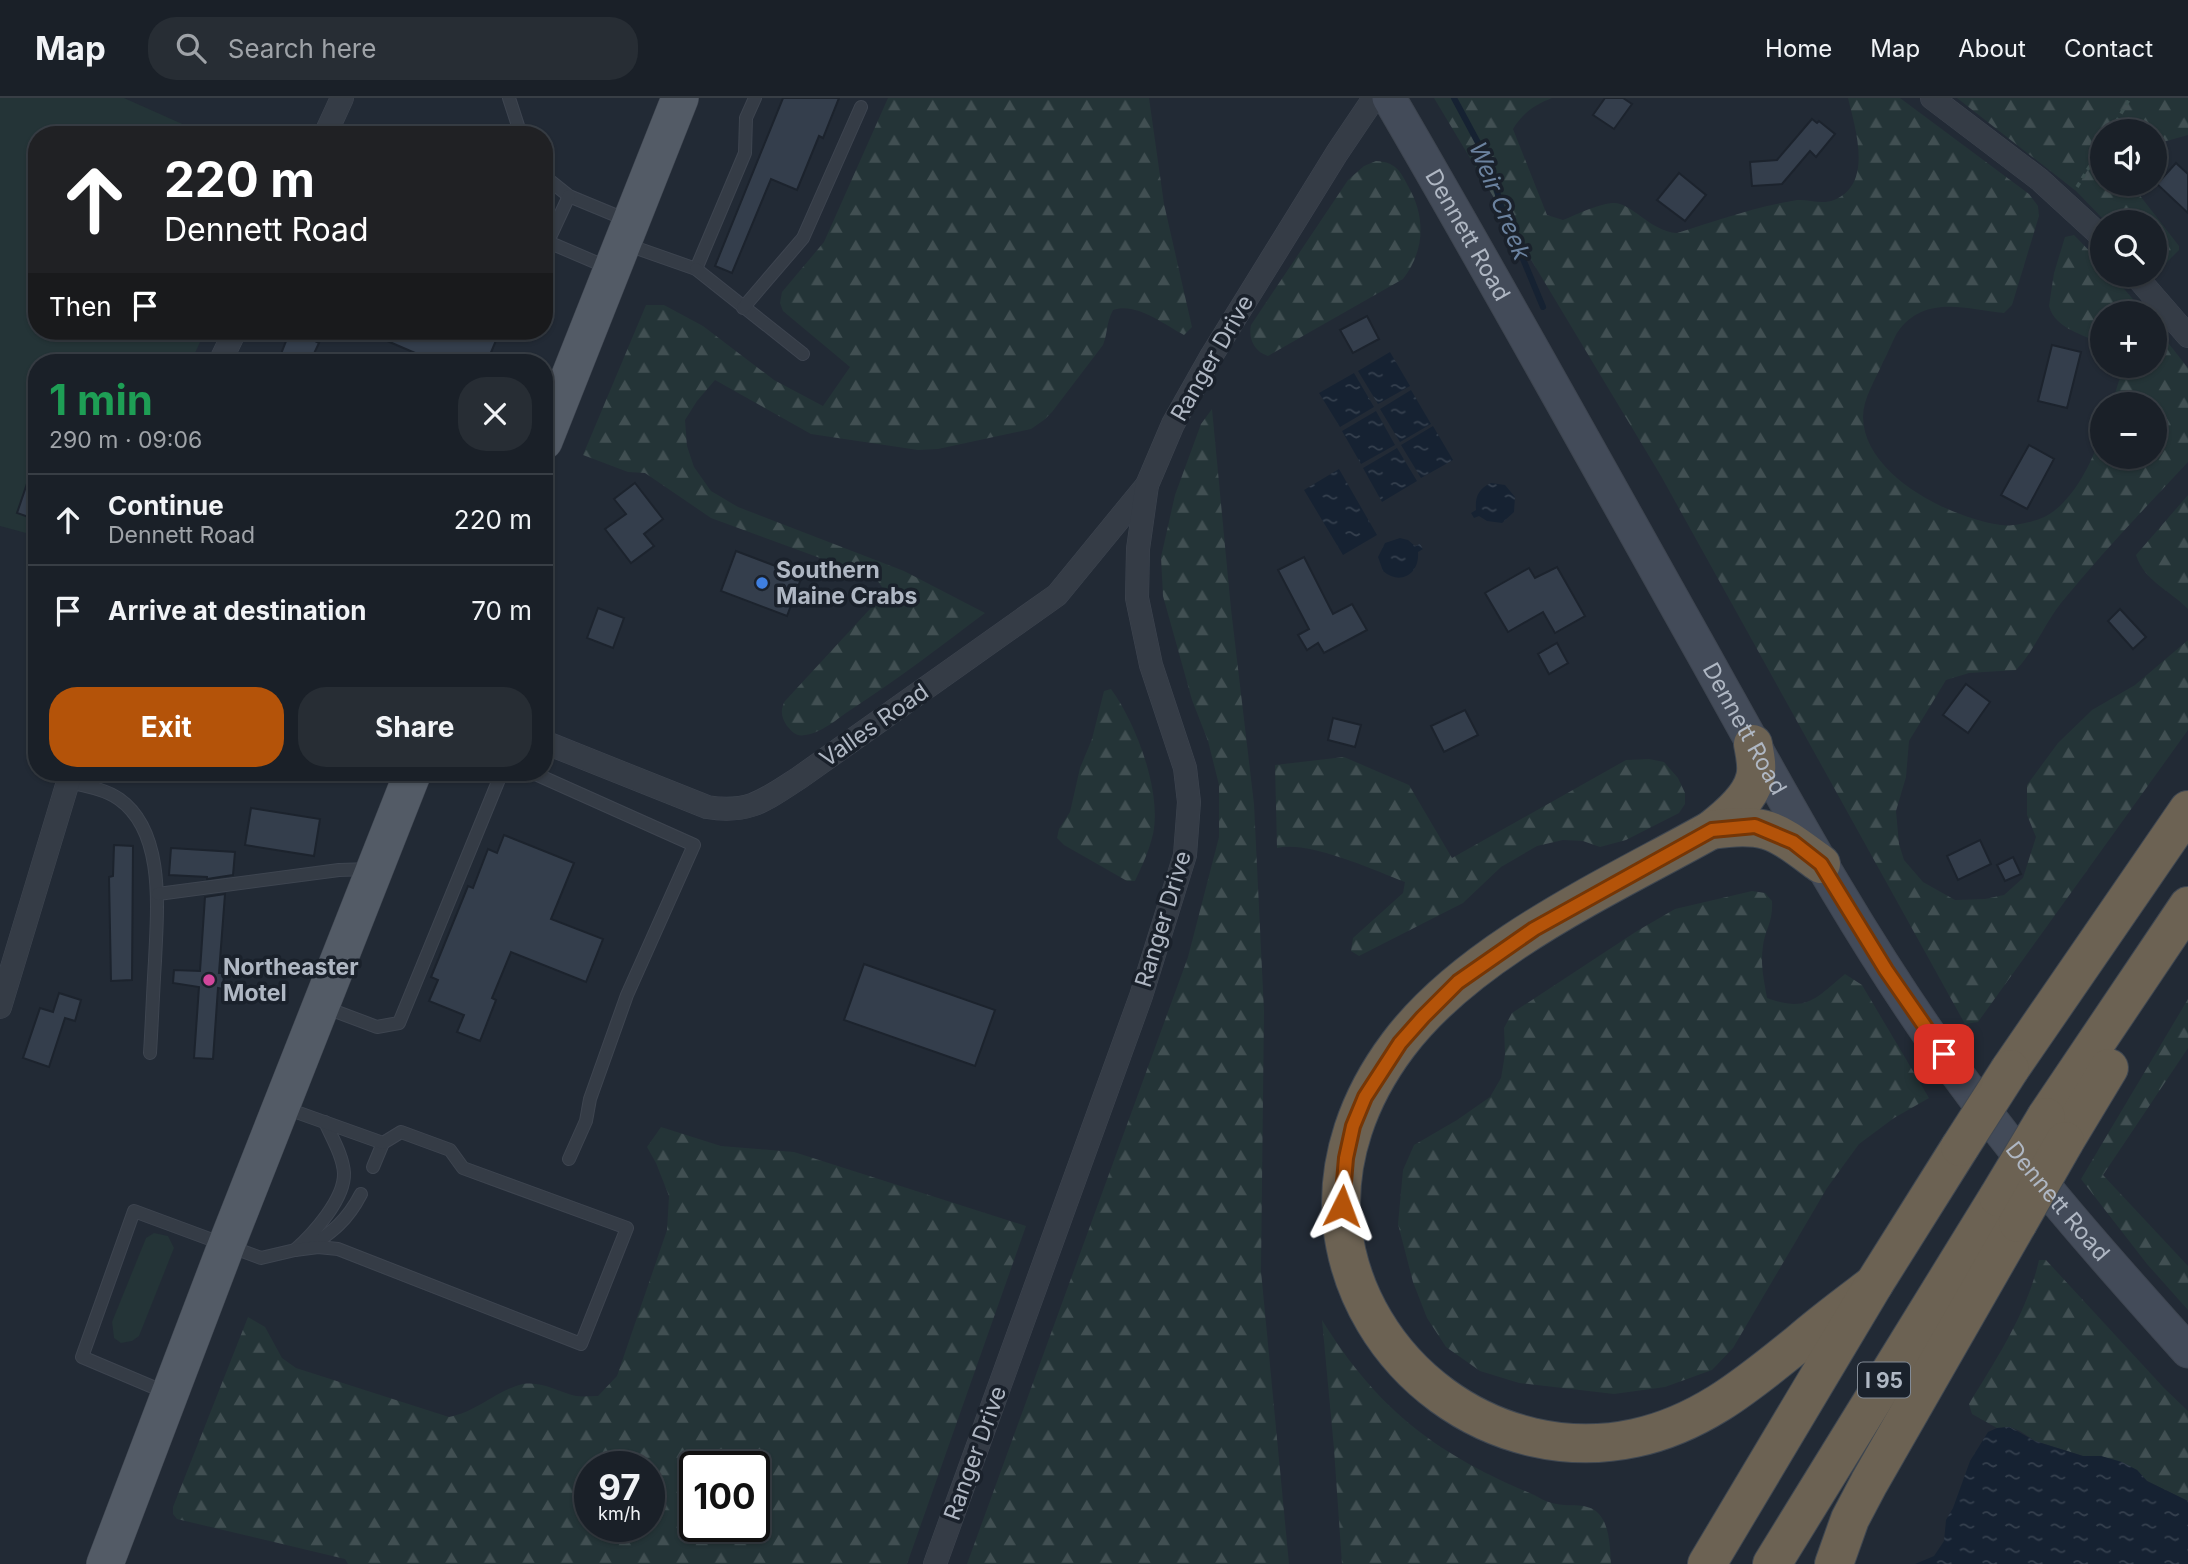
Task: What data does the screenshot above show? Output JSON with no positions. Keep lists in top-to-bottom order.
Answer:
{
  "streets": {
    "highway": ["I 95"],
    "street": ["Dennett Road", "Ranger Drive", "Valles Road"]
  },
  "crossings": [
    ["Ranger Drive", "Valles Road"]
  ],
  "water": ["Weir Creek"],
  "places": ["Southern Maine Crabs", "Northeaster Motel"],
  "page": {
    "header": "Map",
    "search": "Search here",
    "nav": [
      "Home",
      "Map",
      "About",
      "Contact"
    ],
    "map_buttons": ["+", "−"],
    "turn": ["220 m", "Dennett Road"],
    "then": "Then",
    "heading": ["1 min", "290 m · 09:06"],
    "list": [
      {
        "name": "Continue",
        "note": "Dennett Road",
        "value": "220 m"
      },
      {
        "name": "Arrive at destination",
        "value": "70 m"
      }
    ],
    "buttons": ["Exit", "Share"],
    "speed": "97 km/h",
    "limit": "100"
  }
}
